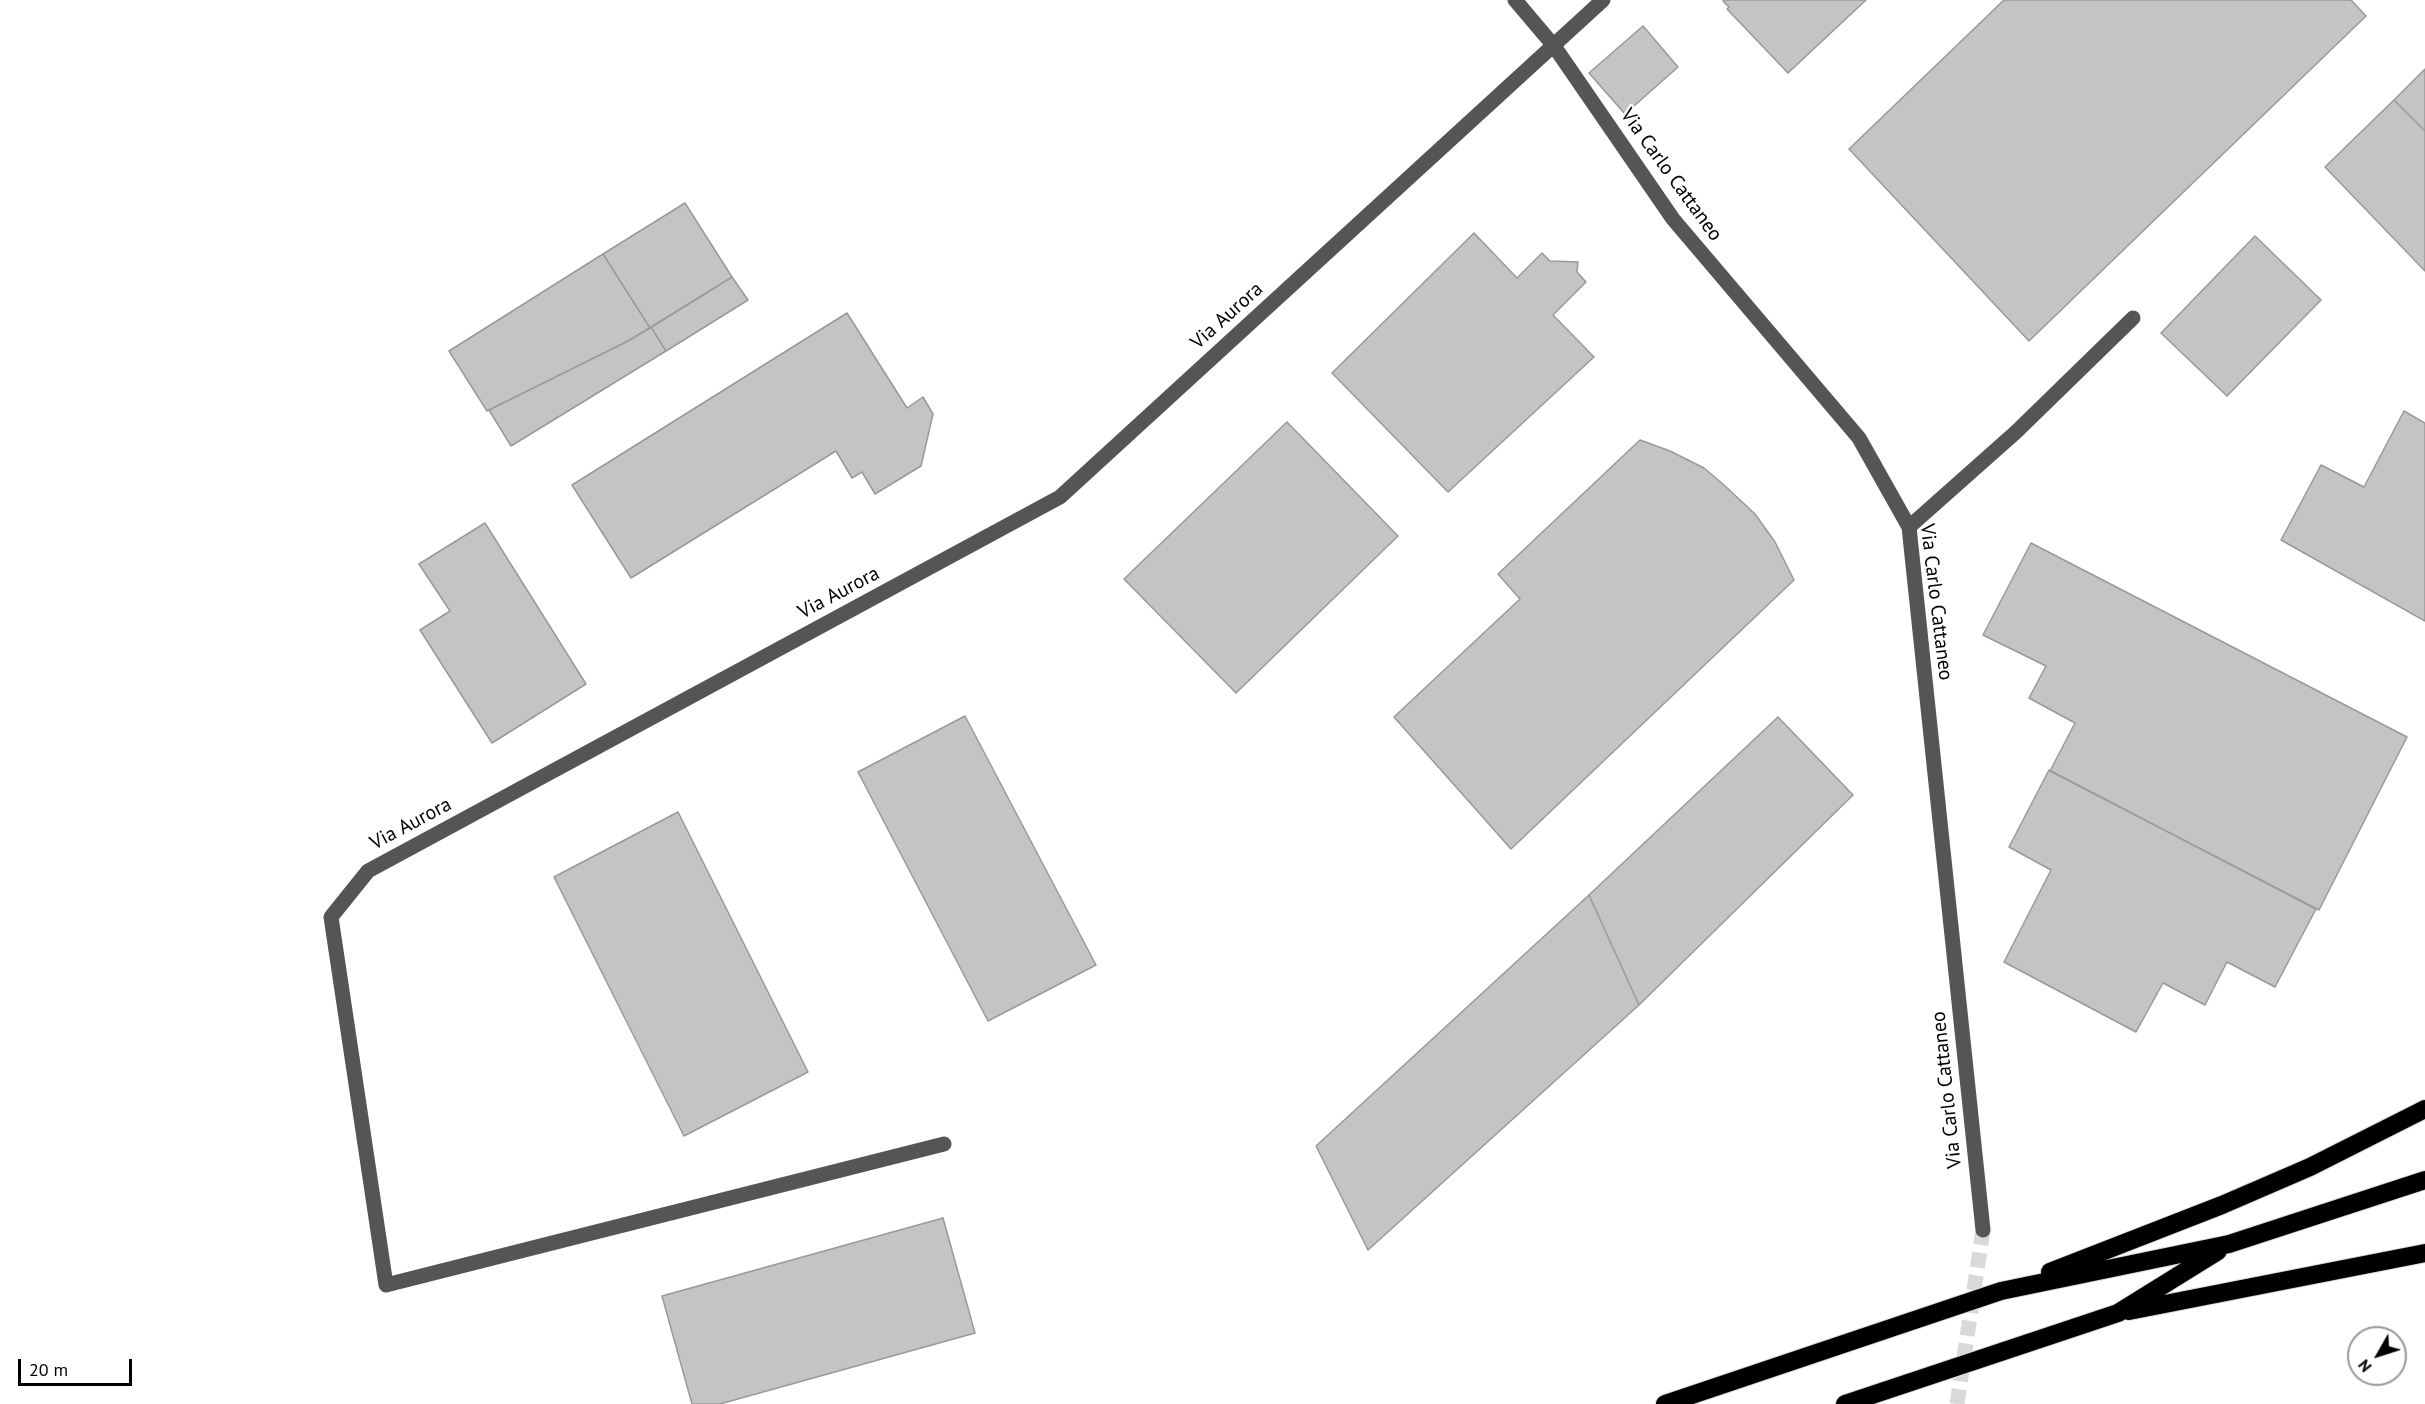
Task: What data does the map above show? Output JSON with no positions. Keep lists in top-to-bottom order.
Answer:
{
  "streets": {
    "street": ["Via Carlo Cattaneo", "Via Aurora"]
  },
  "crossings": [
    ["Via Carlo Cattaneo", "Via Aurora"]
  ],
  "scale_bar": "20 m",
  "north": "bottom left"
}
